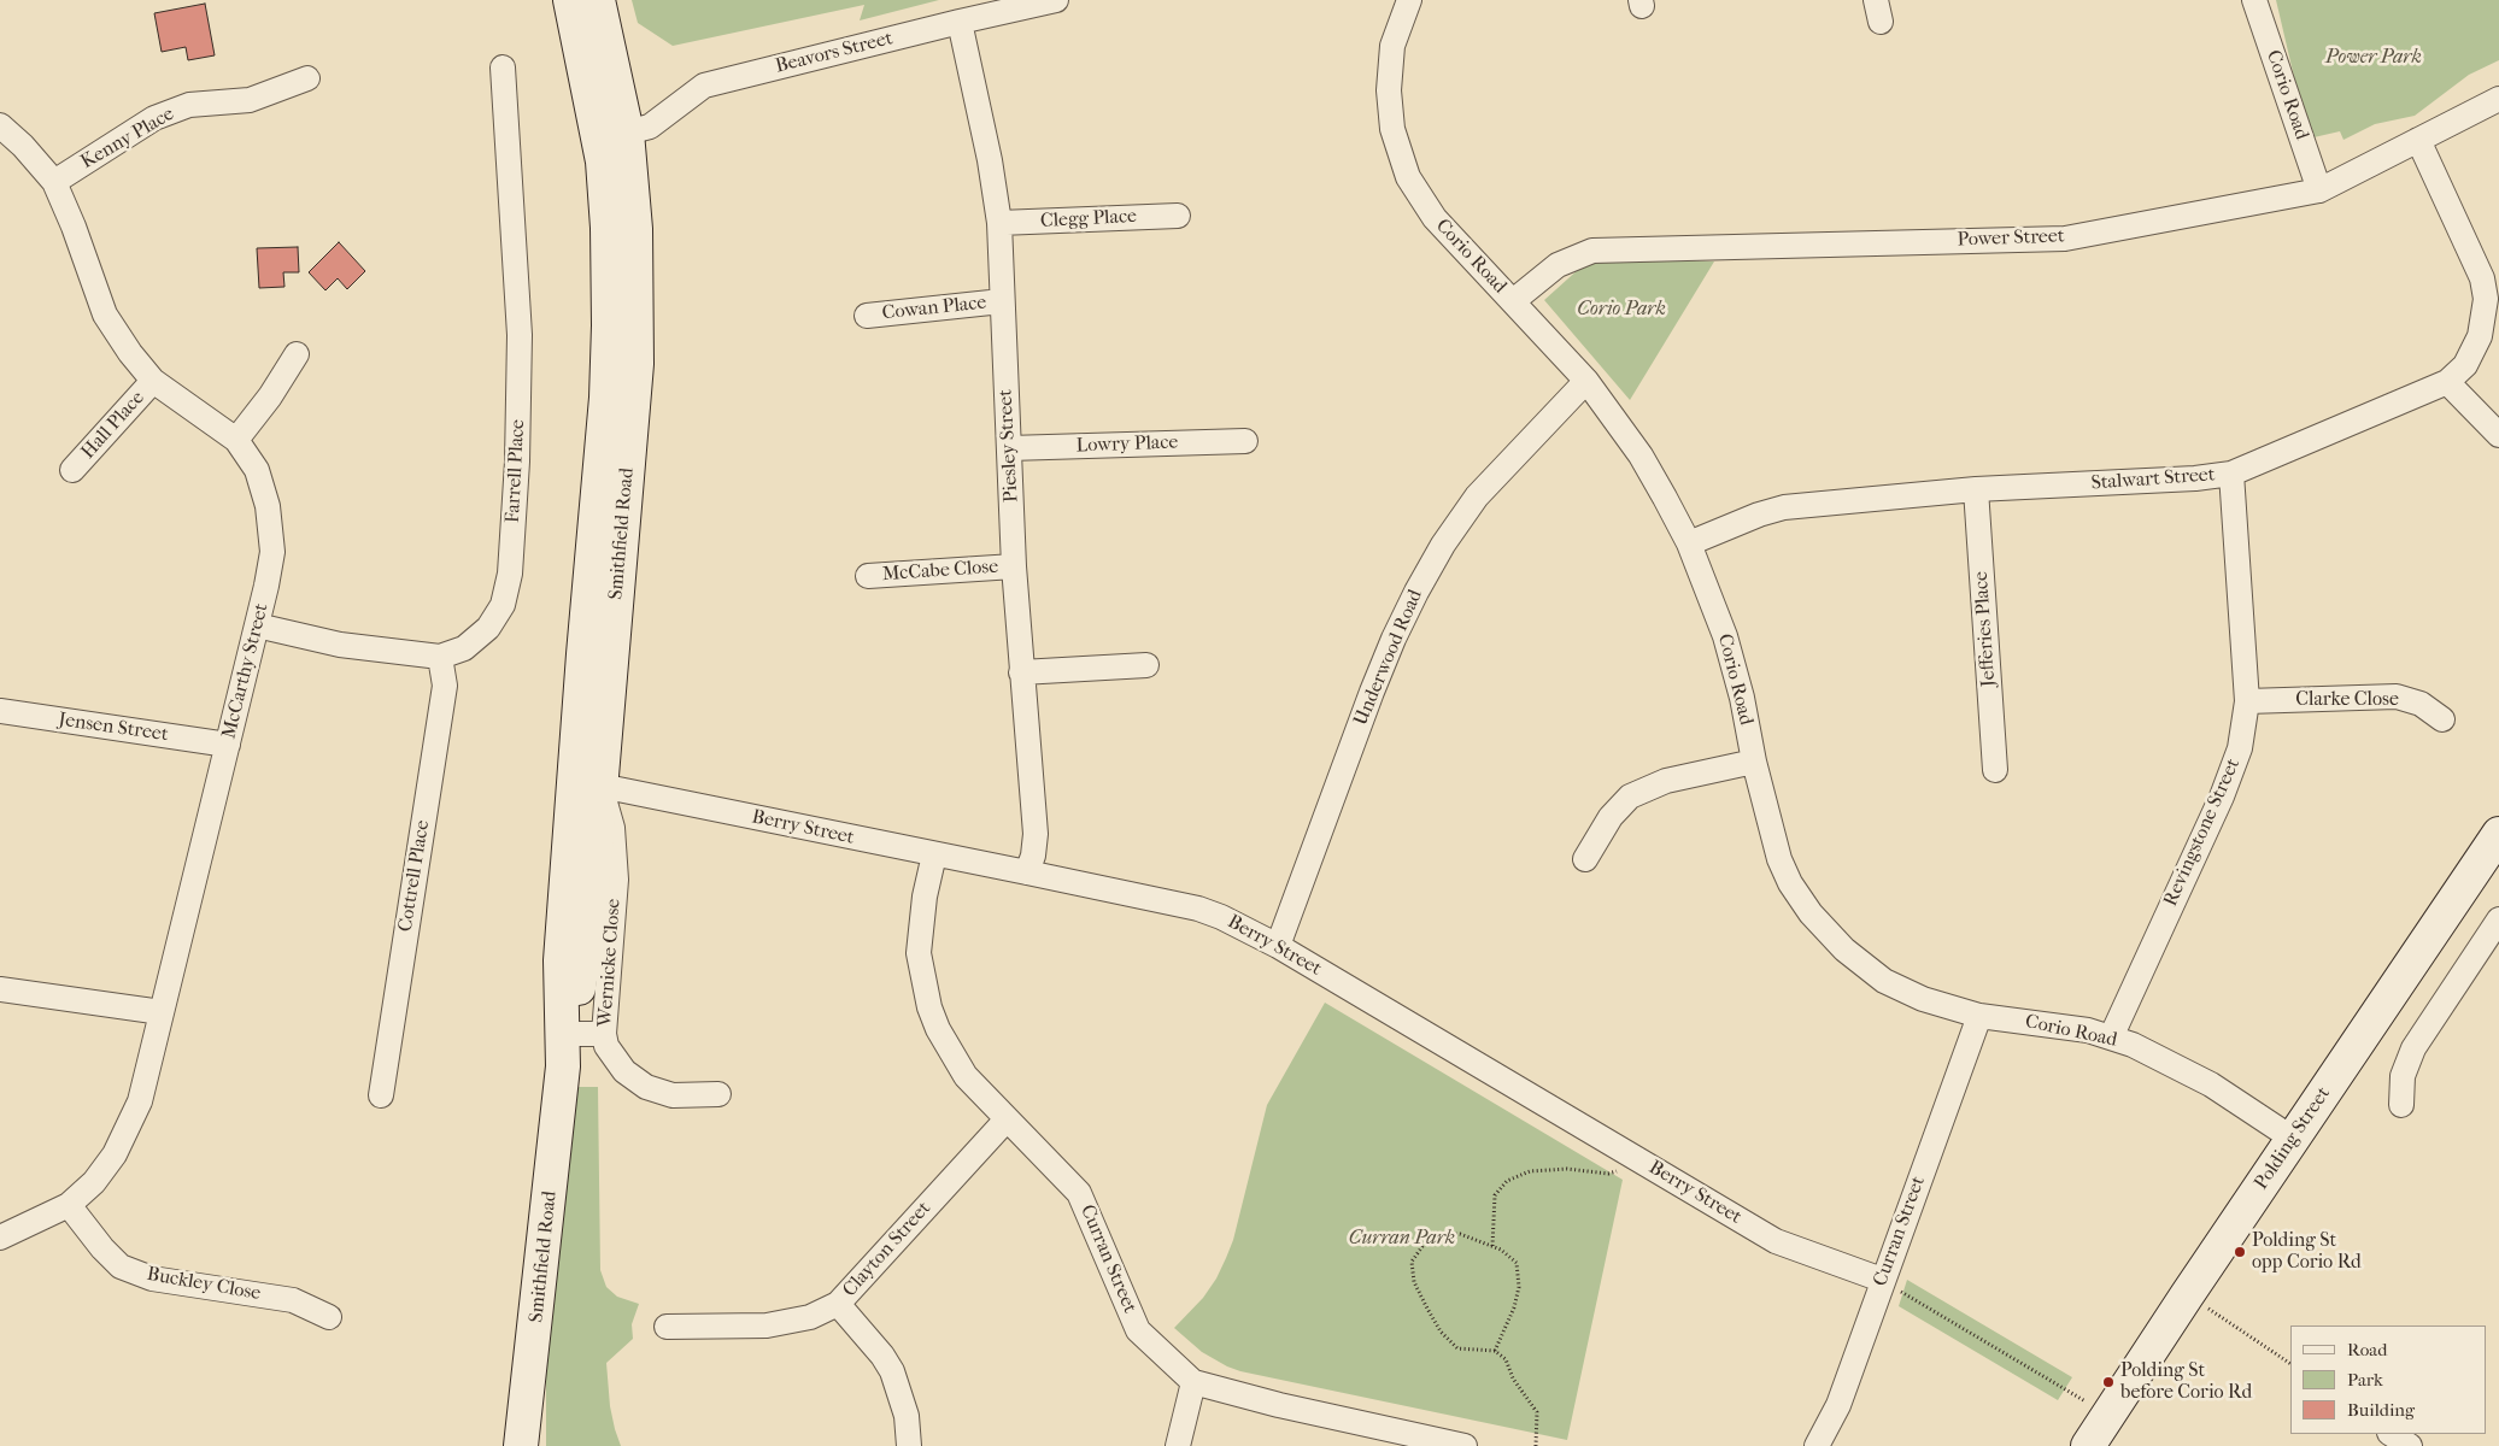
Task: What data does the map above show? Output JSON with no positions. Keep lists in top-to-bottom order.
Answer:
{
  "streets": {
    "main road": ["Smithfield Road", "Polding Street"],
    "street": [
      "Beavors Street",
      "Corio Road",
      "Kenny Place",
      "Clegg Place",
      "Power Street",
      "Cowan Place",
      "Hall Place",
      "Lowry Place",
      "Piesley Street",
      "Farrell Place",
      "Stalwart Street",
      "McCabe Close",
      "Jefferies Place",
      "Underwood Road",
      "McCarthy Street",
      "Clarke Close",
      "Jensen Street",
      "Berry Street",
      "Revingstone Street",
      "Cottrell Place",
      "Wernicke Close",
      "Curran Street",
      "Clayton Street",
      "Buckley Close"
    ]
  },
  "crossings": [
    ["Beavors Street", "Piesley Street"],
    ["Beavors Street", "Smithfield Road"],
    ["Corio Road", "Power Street"],
    ["Corio Road", "Stalwart Street"],
    ["Corio Road", "Underwood Road"],
    ["Corio Road", "Revingstone Street"],
    ["Corio Road", "Polding Street"],
    ["Corio Road", "Curran Street"],
    ["Kenny Place", "McCarthy Street"],
    ["Clegg Place", "Piesley Street"],
    ["Power Street", "Stalwart Street"],
    ["Cowan Place", "Piesley Street"],
    ["Hall Place", "McCarthy Street"],
    ["Lowry Place", "Piesley Street"],
    ["Piesley Street", "McCabe Close"],
    ["Piesley Street", "Berry Street"],
    ["Farrell Place", "McCarthy Street"],
    ["Farrell Place", "Cottrell Place"],
    ["Stalwart Street", "Jefferies Place"],
    ["Stalwart Street", "Revingstone Street"],
    ["Smithfield Road", "Berry Street"],
    ["Smithfield Road", "Wernicke Close"],
    ["Underwood Road", "Berry Street"],
    ["McCarthy Street", "Jensen Street"],
    ["McCarthy Street", "Buckley Close"],
    ["Clarke Close", "Revingstone Street"],
    ["Berry Street", "Curran Street"],
    ["Curran Street", "Clayton Street"]
  ],
  "parks": ["Power Park", "Corio Park", "Curran Park"],
  "places": ["Polding St opp Corio Rd", "Polding St before Corio Rd"],
  "legend": ["Road", "Park", "Building"]
}
